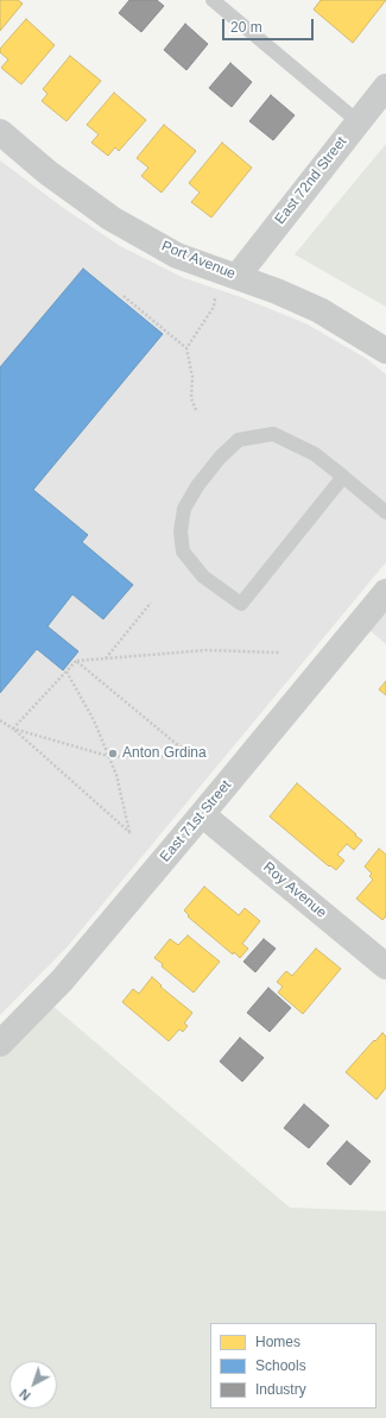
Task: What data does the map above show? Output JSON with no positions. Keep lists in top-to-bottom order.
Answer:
{
  "streets": {
    "street": [
      "East 72nd Street",
      "Port Avenue",
      "East 71st Street",
      "Roy Avenue"
    ]
  },
  "crossings": [
    ["East 72nd Street", "Port Avenue"],
    ["East 71st Street", "Roy Avenue"]
  ],
  "places": ["Anton Grdina"],
  "legend": ["Homes", "Schools", "Industry"],
  "scale_bar": "20 m",
  "north": "bottom left"
}
